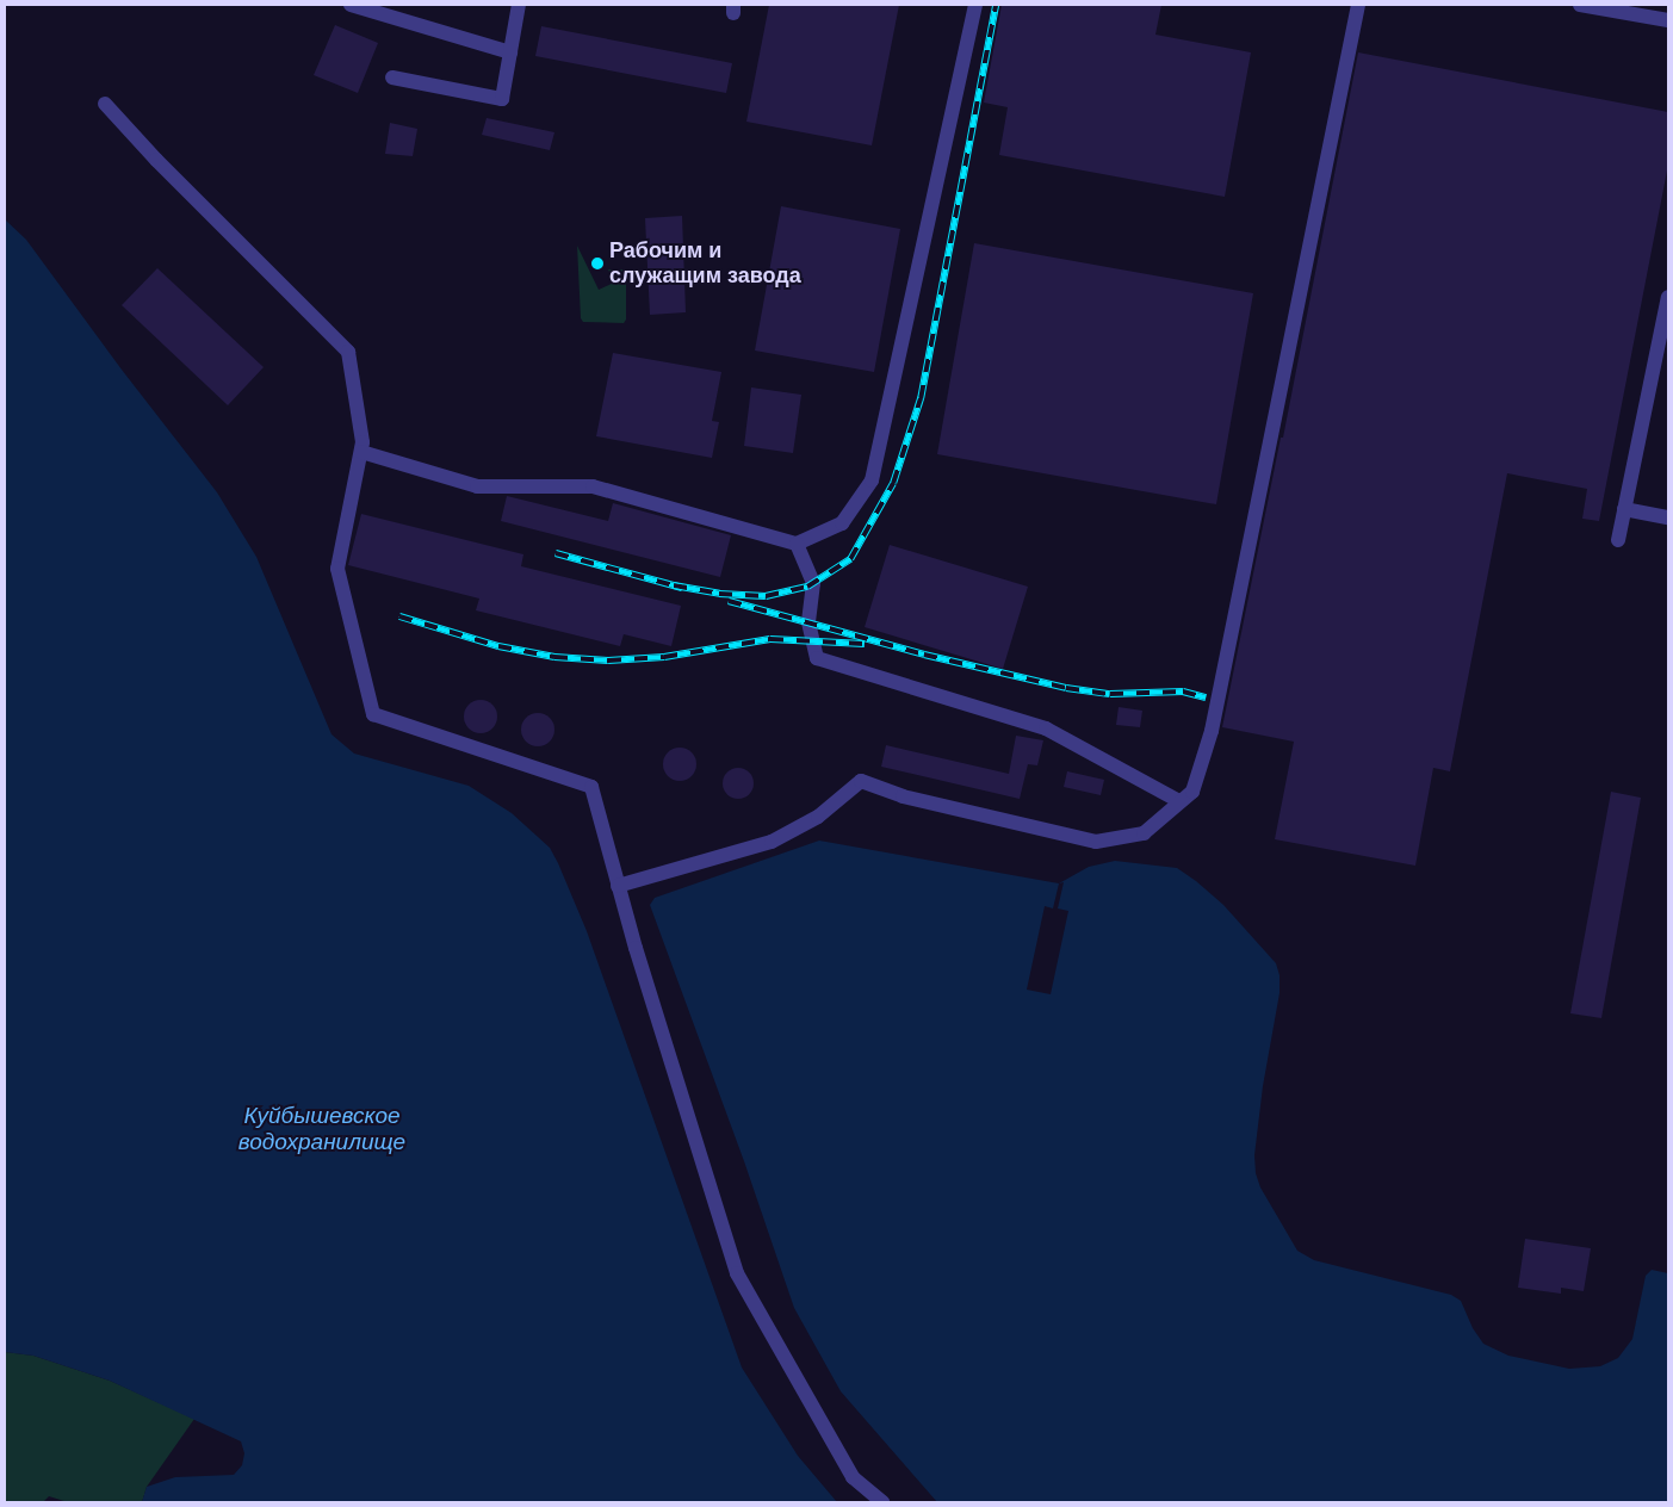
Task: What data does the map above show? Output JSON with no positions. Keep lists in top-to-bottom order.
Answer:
{
  "water": ["Куйбышевское водохранилище"],
  "places": ["Рабочим и служащим завода"]
}
